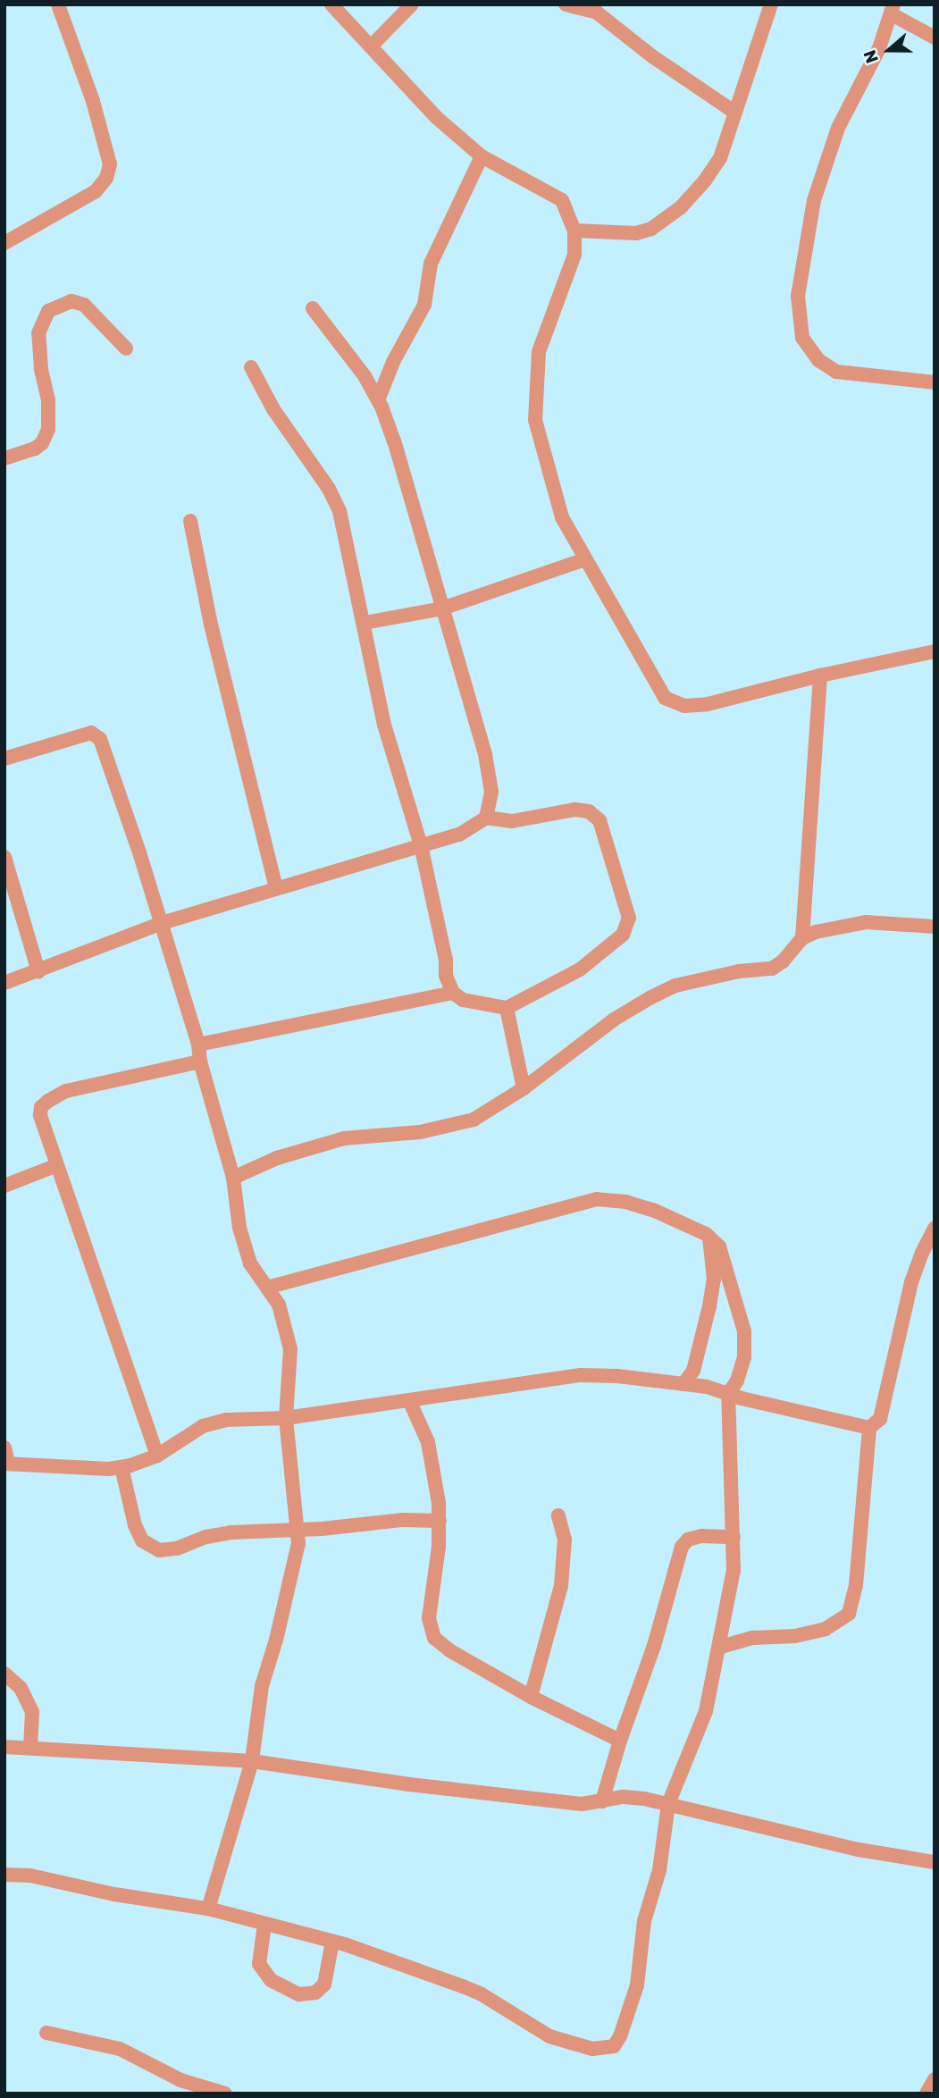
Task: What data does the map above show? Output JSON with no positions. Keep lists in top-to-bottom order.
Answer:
{
  "north": "left"
}
